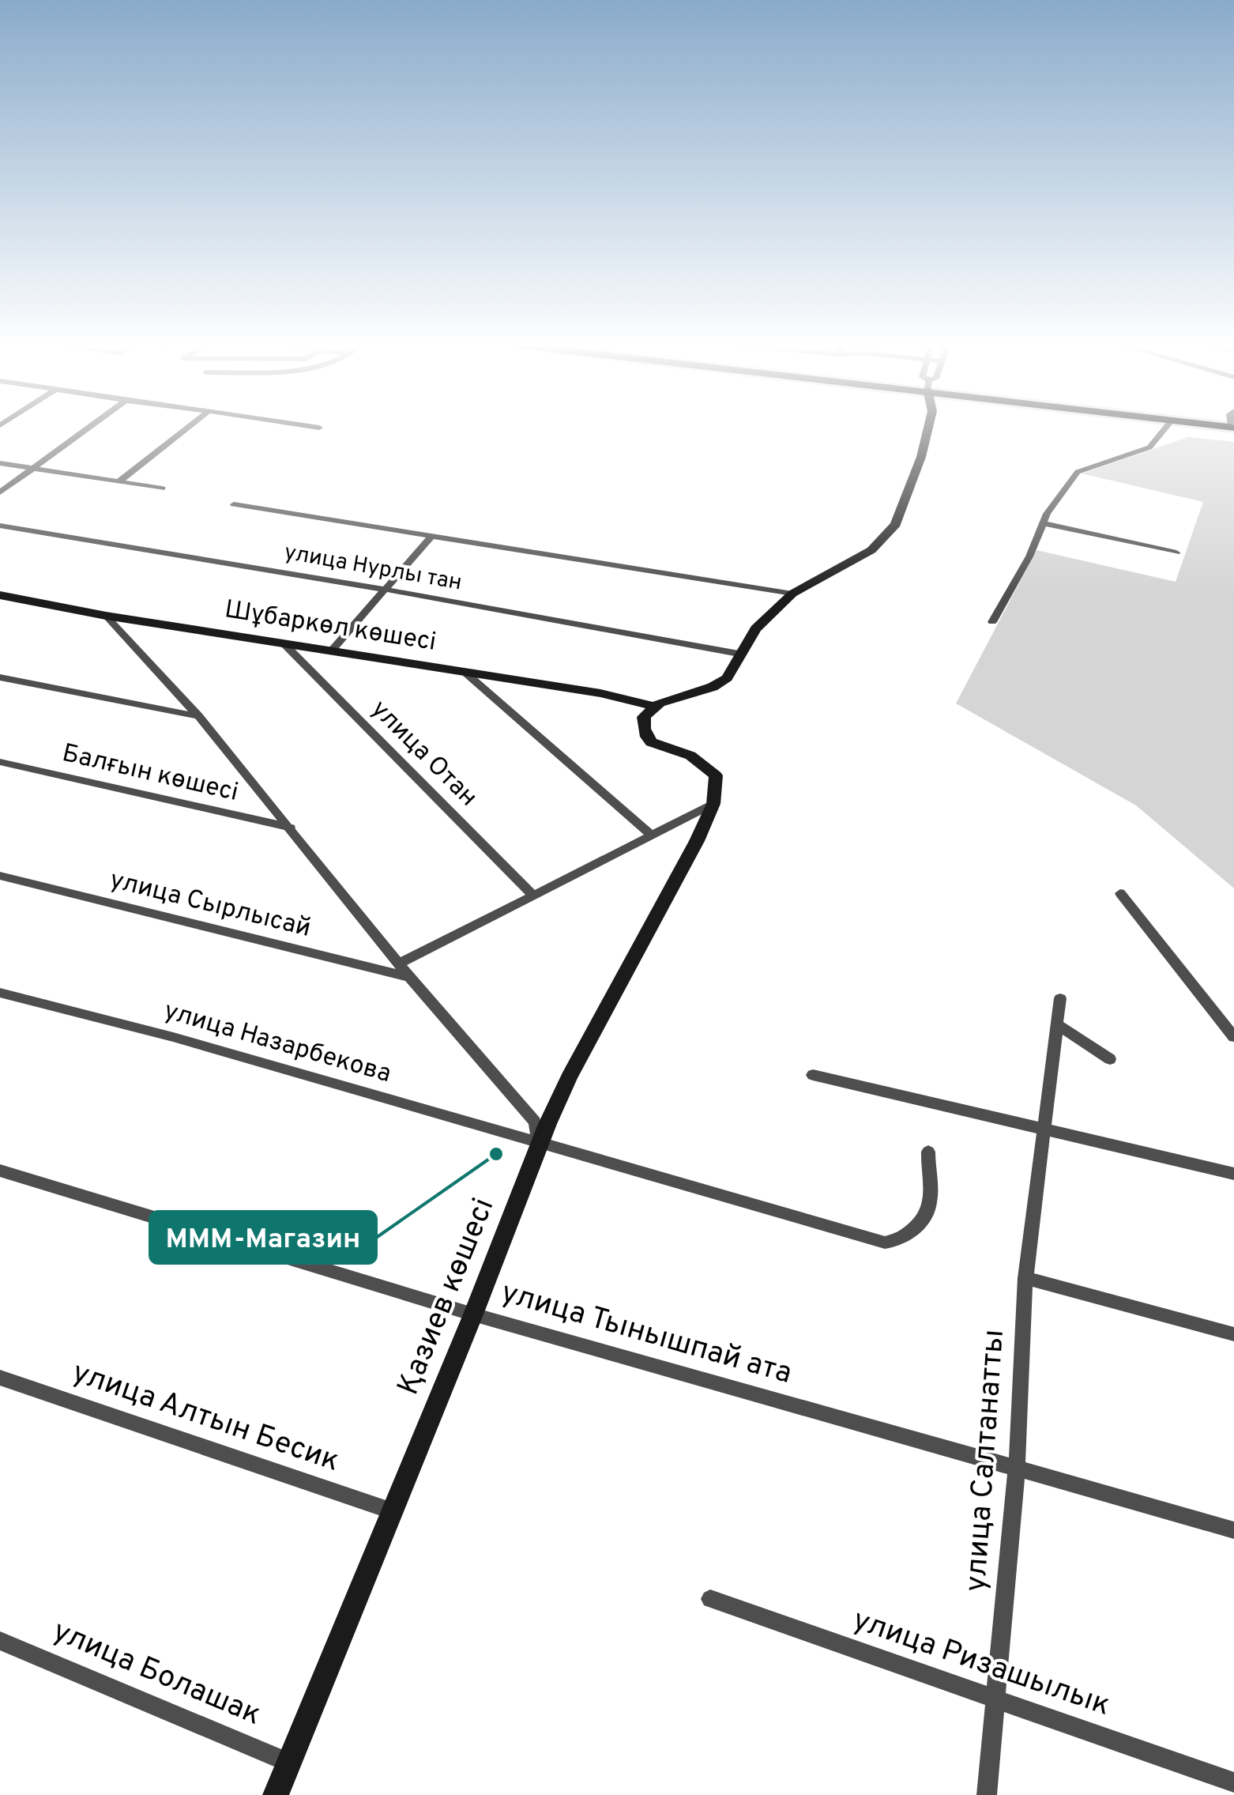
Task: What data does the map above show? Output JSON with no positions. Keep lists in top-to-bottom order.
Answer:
{
  "streets": {
    "street": [
      "улица Нурлы тан",
      "Шұбаркөл көшесі",
      "улица Отан",
      "Балғын көшесі",
      "улица Сырлысай",
      "улица Назарбекова",
      "Қазиев көшесі",
      "улица Тынышпай ата",
      "улица Алтын Бесик",
      "улица Салтанатты",
      "улица Ризашылык",
      "улица Болашак"
    ]
  },
  "crossings": [
    ["Шұбаркөл көшесі", "улица Отан"],
    ["улица Назарбекова", "Қазиев көшесі"],
    ["Қазиев көшесі", "улица Тынышпай ата"],
    ["Қазиев көшесі", "улица Алтын Бесик"],
    ["Қазиев көшесі", "улица Болашак"],
    ["улица Тынышпай ата", "улица Салтанатты"],
    ["улица Салтанатты", "улица Ризашылык"]
  ],
  "places": ["МММ-Магазин"]
}
